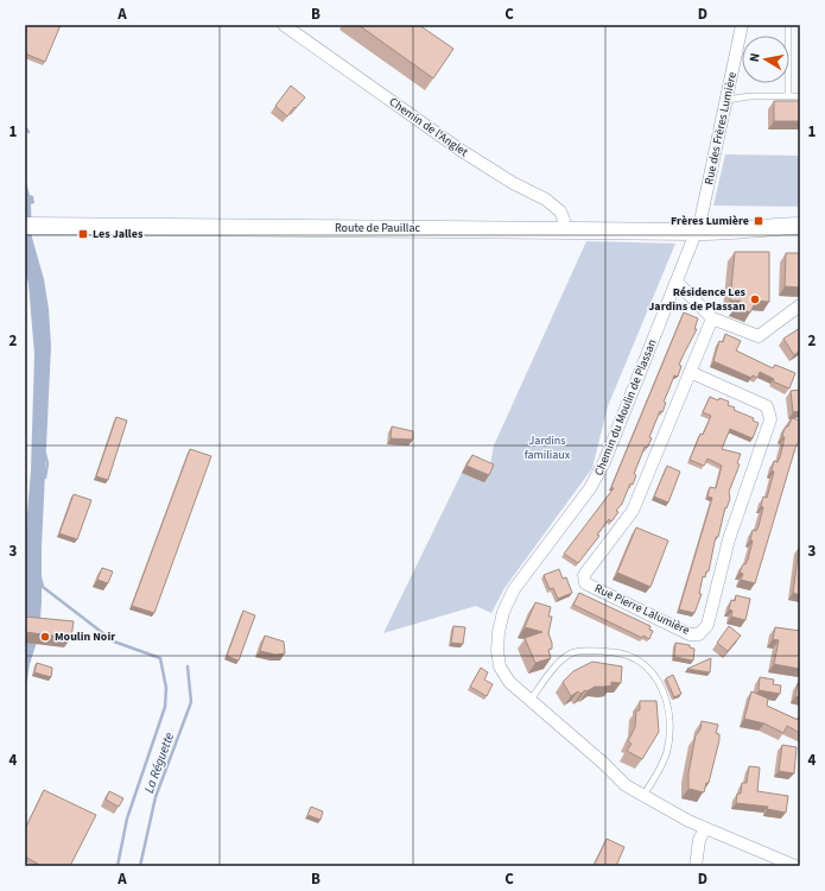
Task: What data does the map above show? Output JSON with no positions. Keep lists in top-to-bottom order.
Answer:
{
  "streets": {
    "main road": ["Route de Pauillac"],
    "street": [
      "Chemin de l'Anglet",
      "Rue des Frères Lumière",
      "Chemin du Moulin de Plassan",
      "Rue Pierre Lalumière"
    ]
  },
  "crossings": [
    ["Chemin de l'Anglet", "Route de Pauillac"],
    ["Rue des Frères Lumière", "Route de Pauillac"],
    ["Rue des Frères Lumière", "Chemin du Moulin de Plassan"],
    ["Route de Pauillac", "Chemin du Moulin de Plassan"]
  ],
  "water": ["La Réguette"],
  "parks": ["Jardins familiaux"],
  "places": {
    "transit": ["Frères Lumière", "Les Jalles"],
    "other": ["Résidence Les Jardins de Plassan", "Moulin Noir"]
  },
  "north": "left",
  "grid": {
    "columns": [
      "A",
      "B",
      "C",
      "D"
    ],
    "rows": [
      "1",
      "2",
      "3",
      "4"
    ]
  }
}
